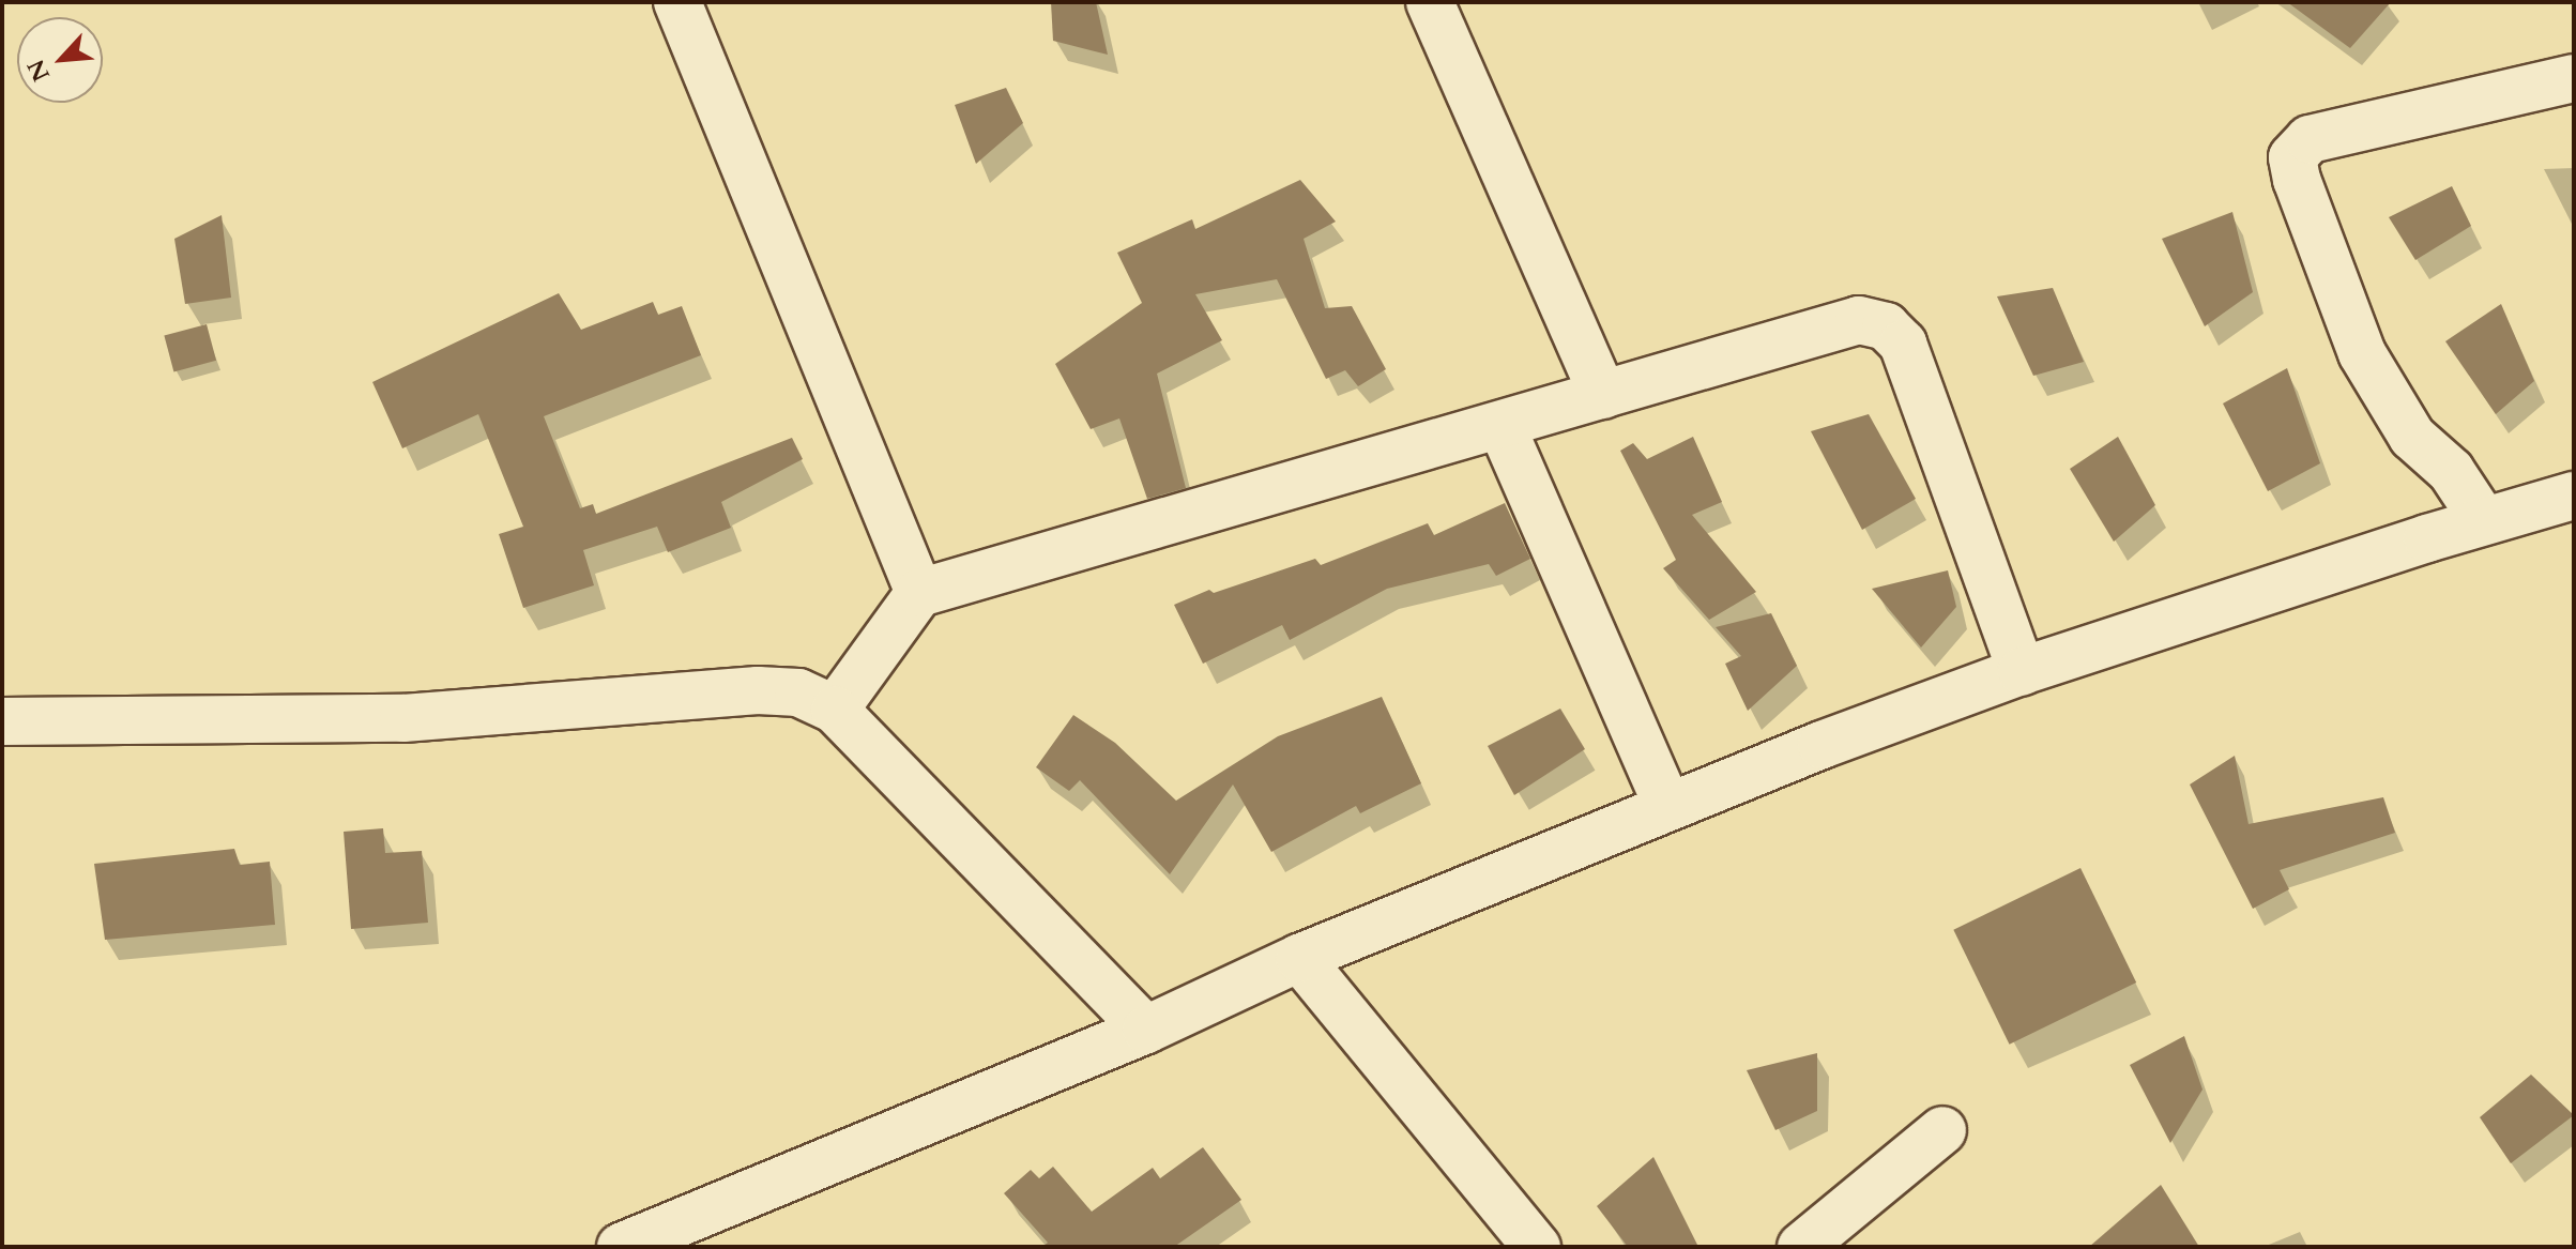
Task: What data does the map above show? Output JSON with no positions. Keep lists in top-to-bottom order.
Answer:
{
  "north": "bottom left"
}
